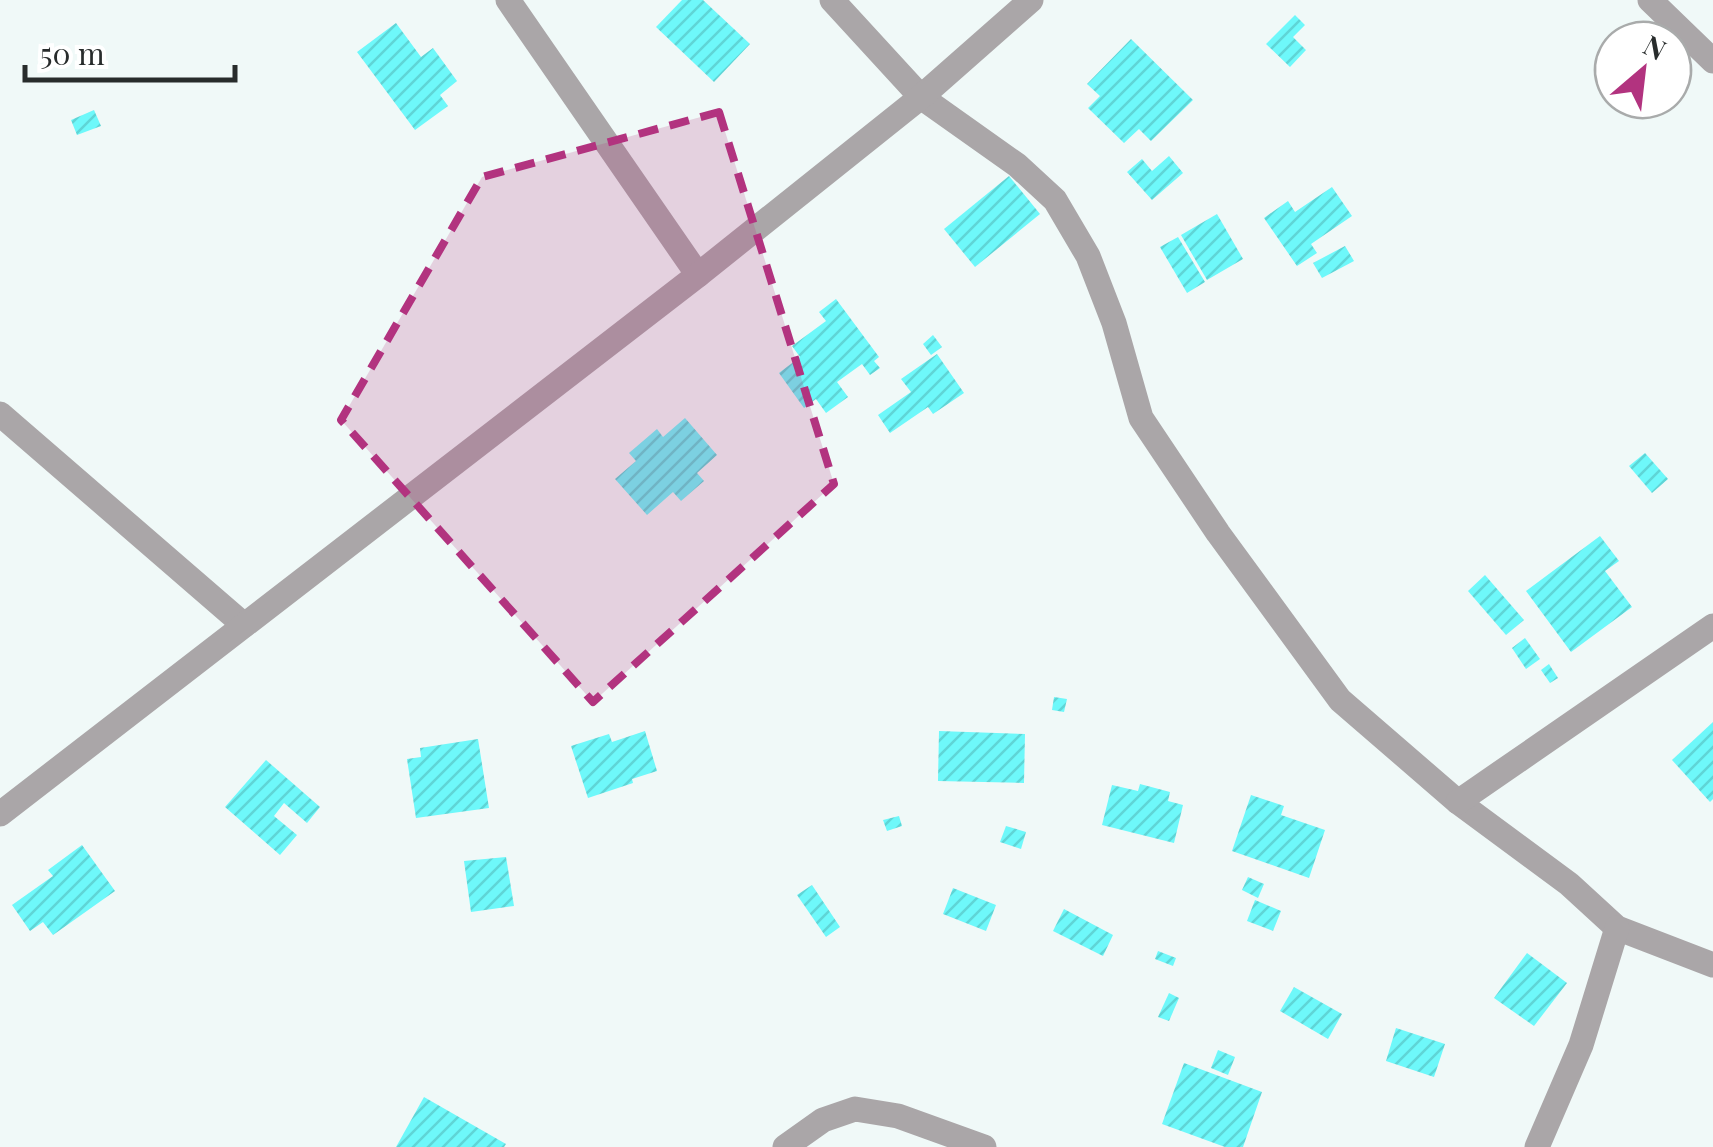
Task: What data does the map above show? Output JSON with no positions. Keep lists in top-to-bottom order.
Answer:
{
  "scale_bar": "50 m",
  "north": "top right"
}
